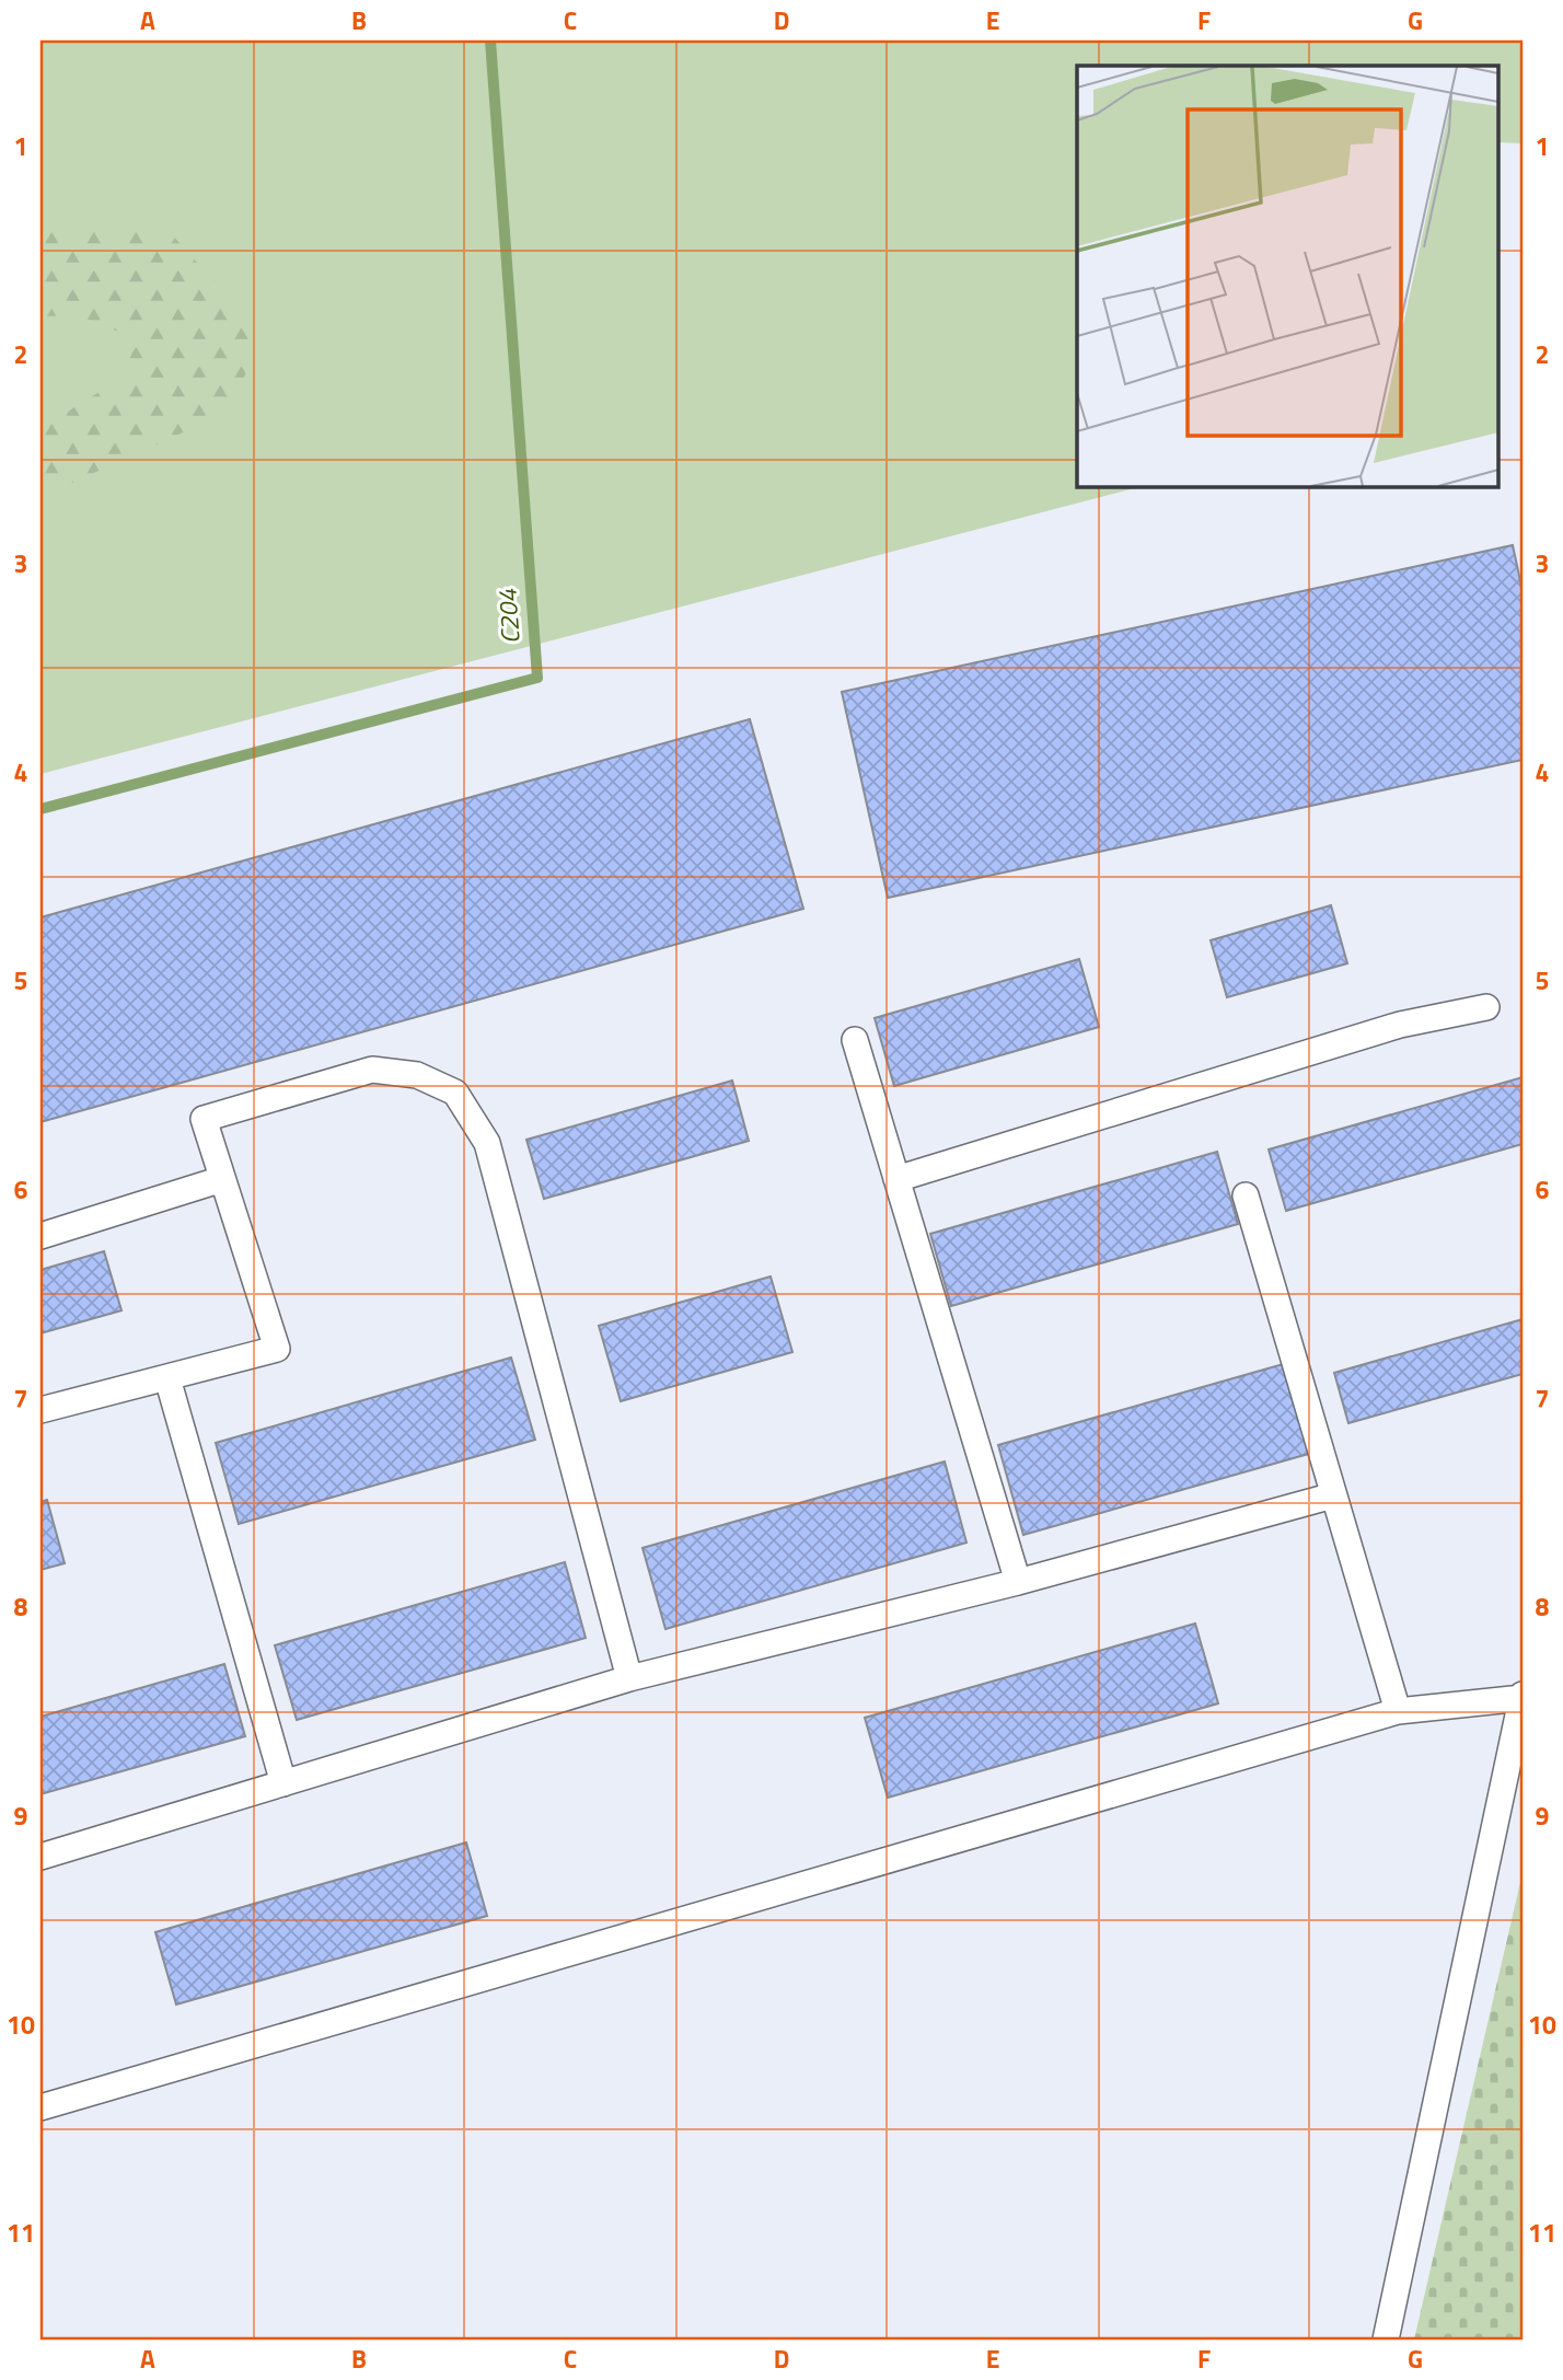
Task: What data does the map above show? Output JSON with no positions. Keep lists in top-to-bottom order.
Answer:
{
  "water": ["C204"],
  "grid": {
    "columns": [
      "A",
      "B",
      "C",
      "D",
      "E",
      "F",
      "G"
    ],
    "rows": [
      "1",
      "2",
      "3",
      "4",
      "5",
      "6",
      "7",
      "8",
      "9",
      "10",
      "11"
    ]
  }
}
